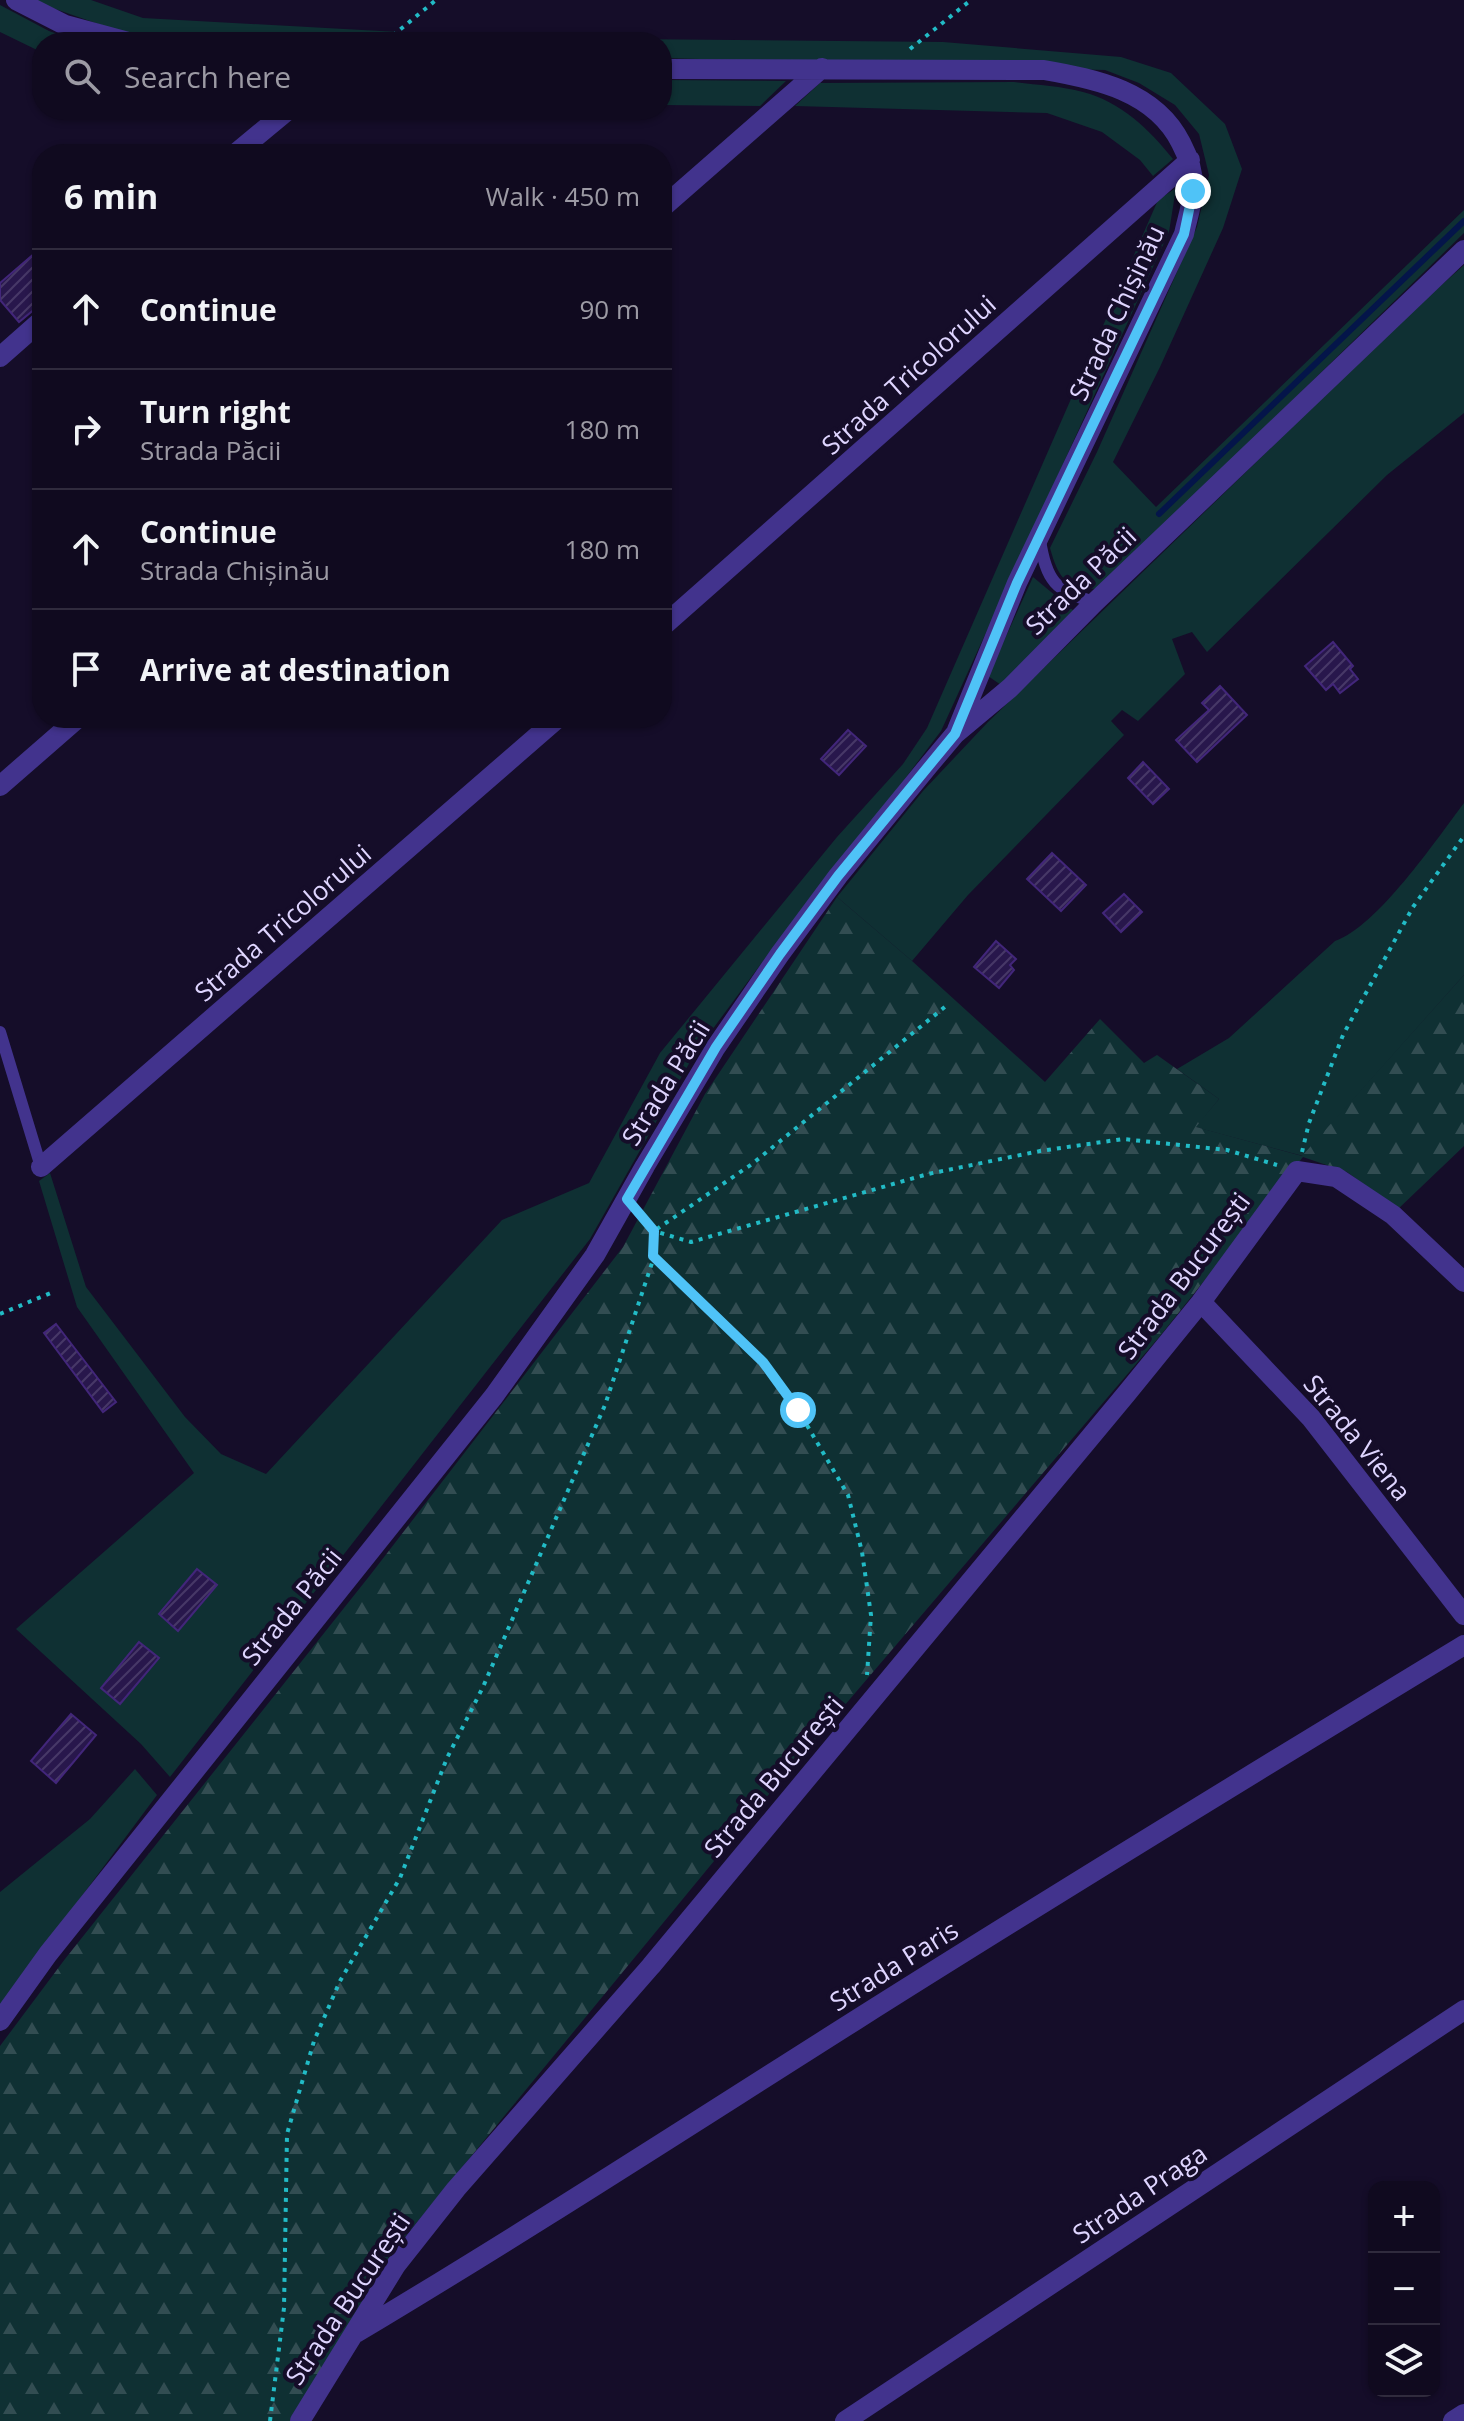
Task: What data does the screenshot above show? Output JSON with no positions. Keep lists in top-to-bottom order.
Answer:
{
  "streets": {
    "street": [
      "Strada Chișinău",
      "Strada Tricolorului",
      "Strada Păcii",
      "Strada București",
      "Strada Viena",
      "Strada Paris",
      "Strada Praga"
    ]
  },
  "crossings": [
    ["Strada Chișinău", "Strada Tricolorului"],
    ["Strada Chișinău", "Strada Păcii"],
    ["Strada București", "Strada Viena"],
    ["Strada București", "Strada Paris"]
  ],
  "page": {
    "search": "Search here",
    "heading": ["6 min", "Walk · 450 m"],
    "list": [
      ["Continue", "90 m"],
      ["Turn right", "Strada Păcii", "180 m"],
      ["Continue", "Strada Chișinău", "180 m"],
      "Arrive at destination"
    ],
    "map_buttons": ["+", "−"]
  }
}
